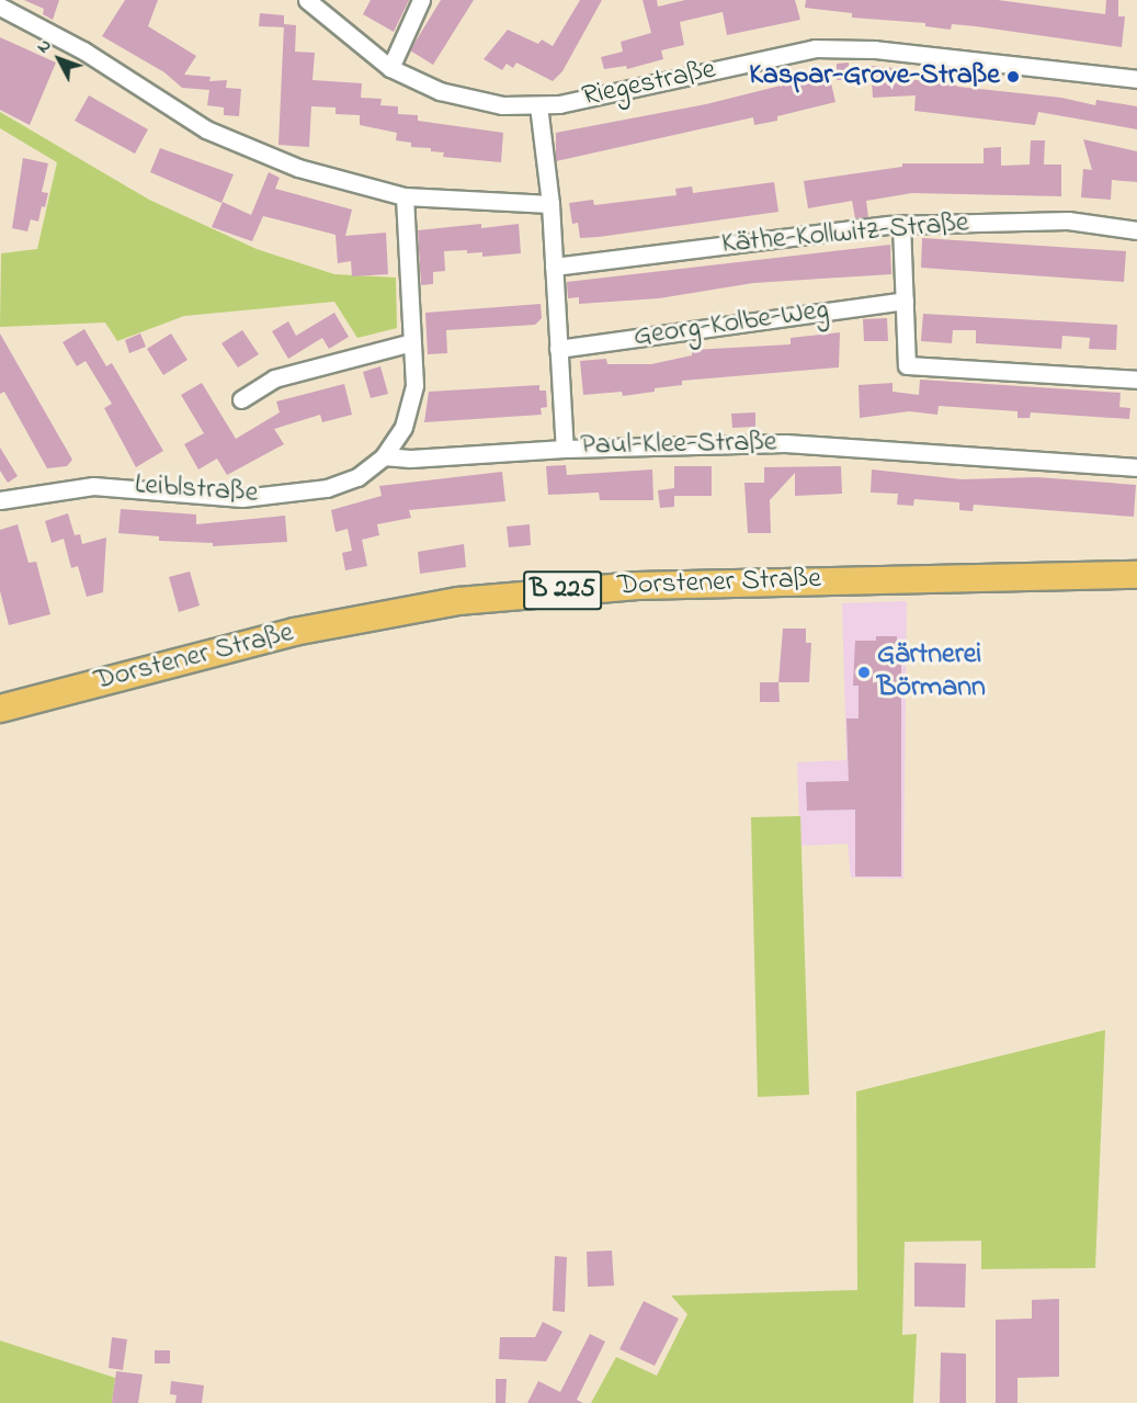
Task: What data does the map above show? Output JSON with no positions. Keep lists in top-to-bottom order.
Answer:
{
  "streets": {
    "main road": ["Dorstener Straße", "B 225"],
    "street": [
      "Riegestraße",
      "Käthe-Kollwitz-Straße",
      "Georg-Kolbe-Weg",
      "Paul-Klee-Straße",
      "Leiblstraße"
    ]
  },
  "crossings": [
    ["Riegestraße", "Paul-Klee-Straße"],
    ["Käthe-Kollwitz-Straße", "Paul-Klee-Straße"],
    ["Georg-Kolbe-Weg", "Paul-Klee-Straße"]
  ],
  "places": ["Kaspar-Grove-Straße", "Gärtnerei Börmann"],
  "north": "top left"
}
